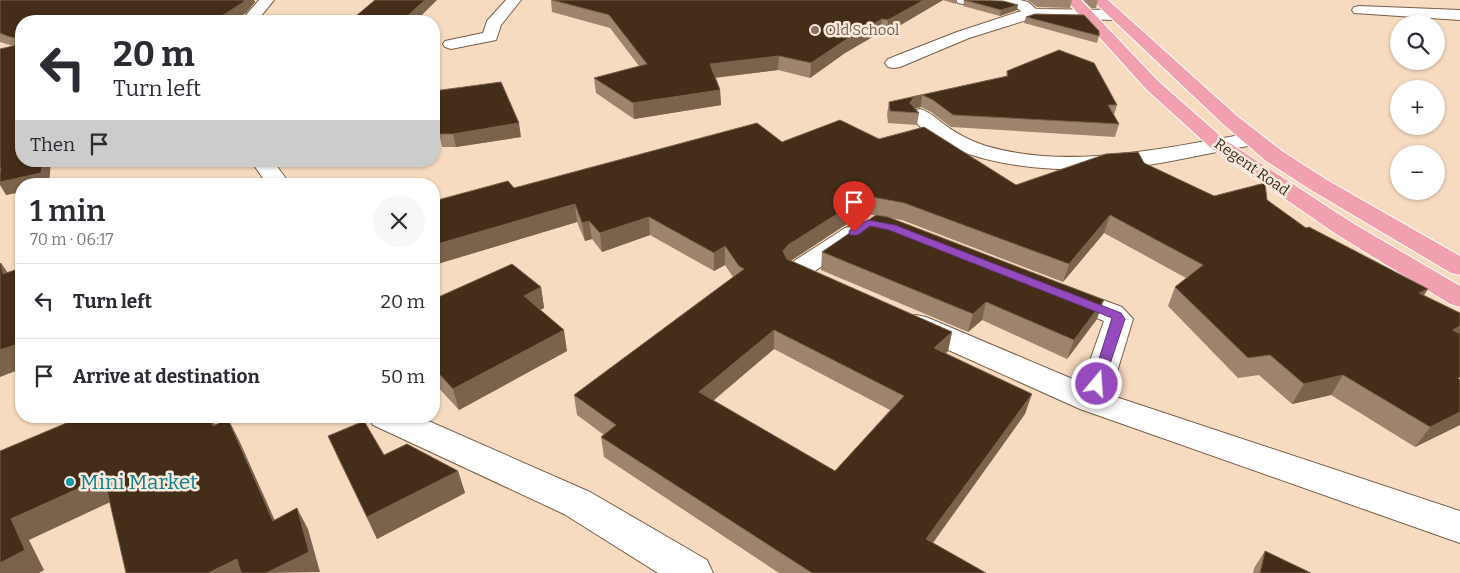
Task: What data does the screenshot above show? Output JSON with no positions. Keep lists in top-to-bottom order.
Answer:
{
  "streets": {
    "main road": ["Regent Road"]
  },
  "places": ["Old School", "Mini Market"],
  "page": {
    "map_buttons": ["+", "−"],
    "turn": ["20 m", "Turn left"],
    "then": "Then",
    "heading": ["1 min", "70 m · 06:17"],
    "list": [
      {
        "name": "Turn left",
        "value": "20 m"
      },
      {
        "name": "Arrive at destination",
        "value": "50 m"
      }
    ]
  }
}
